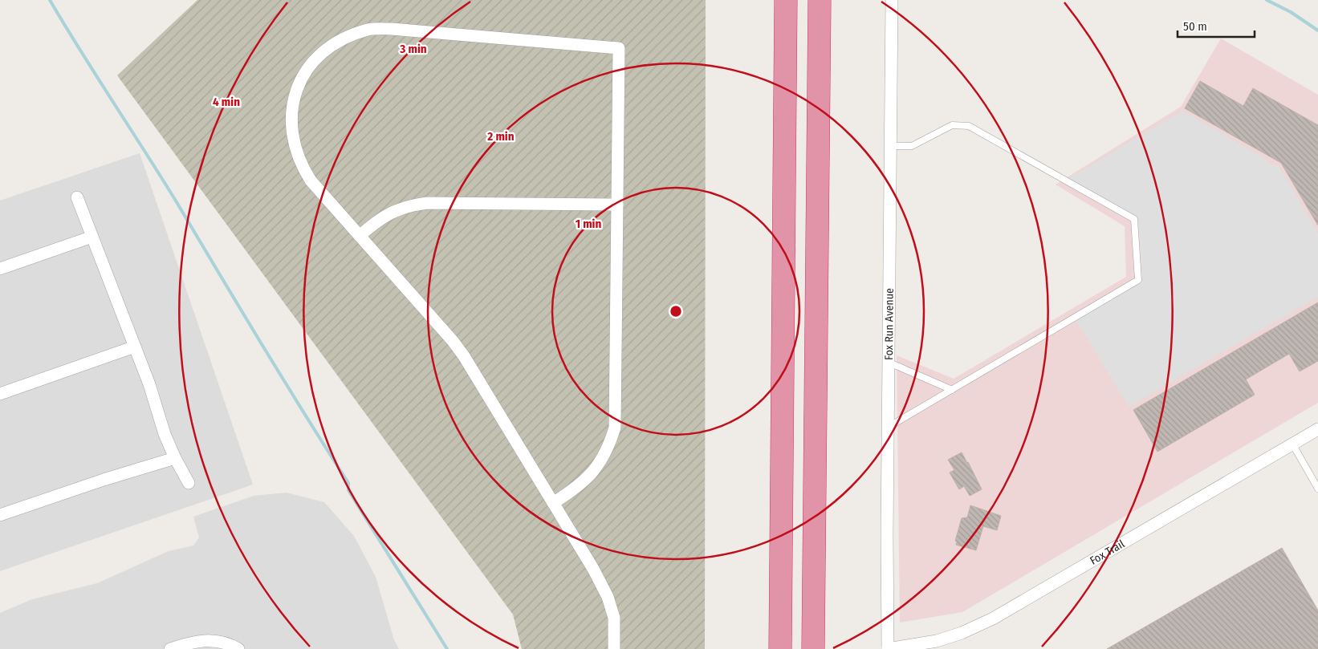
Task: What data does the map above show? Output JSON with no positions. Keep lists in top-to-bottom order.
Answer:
{
  "streets": {
    "street": ["Fox Run Avenue", "Fox Trail"]
  },
  "crossings": [
    ["Fox Run Avenue", "Fox Trail"]
  ],
  "scale_bar": "50 m",
  "rings": [
    "3 min",
    "4 min",
    "2 min",
    "1 min"
  ]
}
